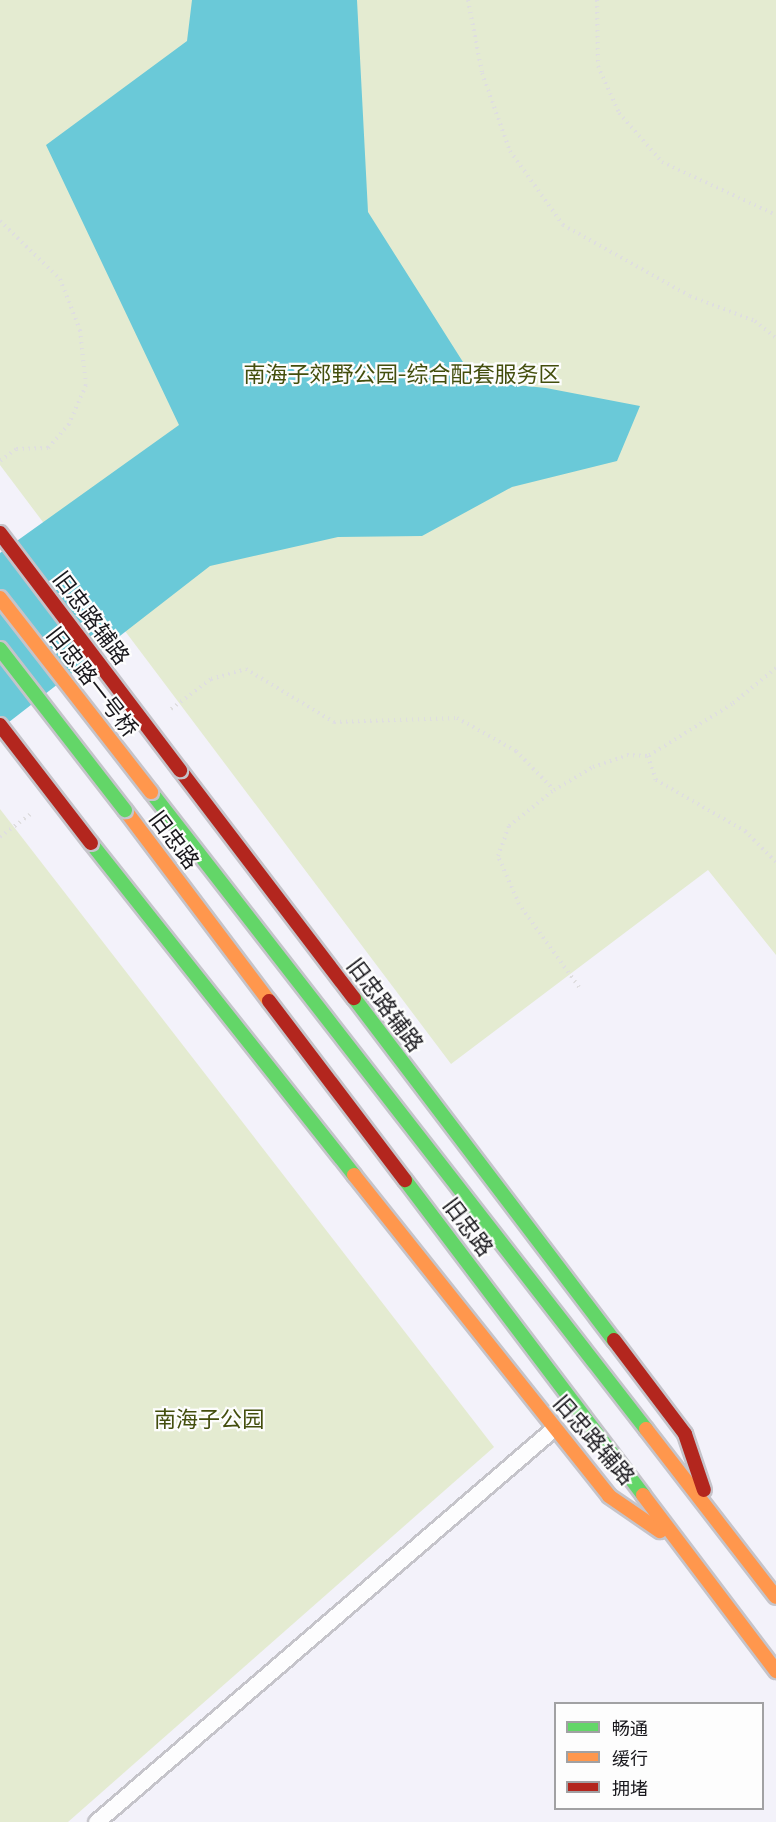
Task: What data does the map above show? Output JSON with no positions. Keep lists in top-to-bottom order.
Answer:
{
  "streets": {
    "main road": ["旧忠路辅路", "旧忠路一号桥", "旧忠路"]
  },
  "crossings": [
    ["旧忠路辅路", "旧忠路"],
    ["旧忠路一号桥", "旧忠路"]
  ],
  "parks": ["南海子郊野公园-综合配套服务区", "南海子公园"],
  "legend": ["畅通", "缓行", "拥堵"]
}
